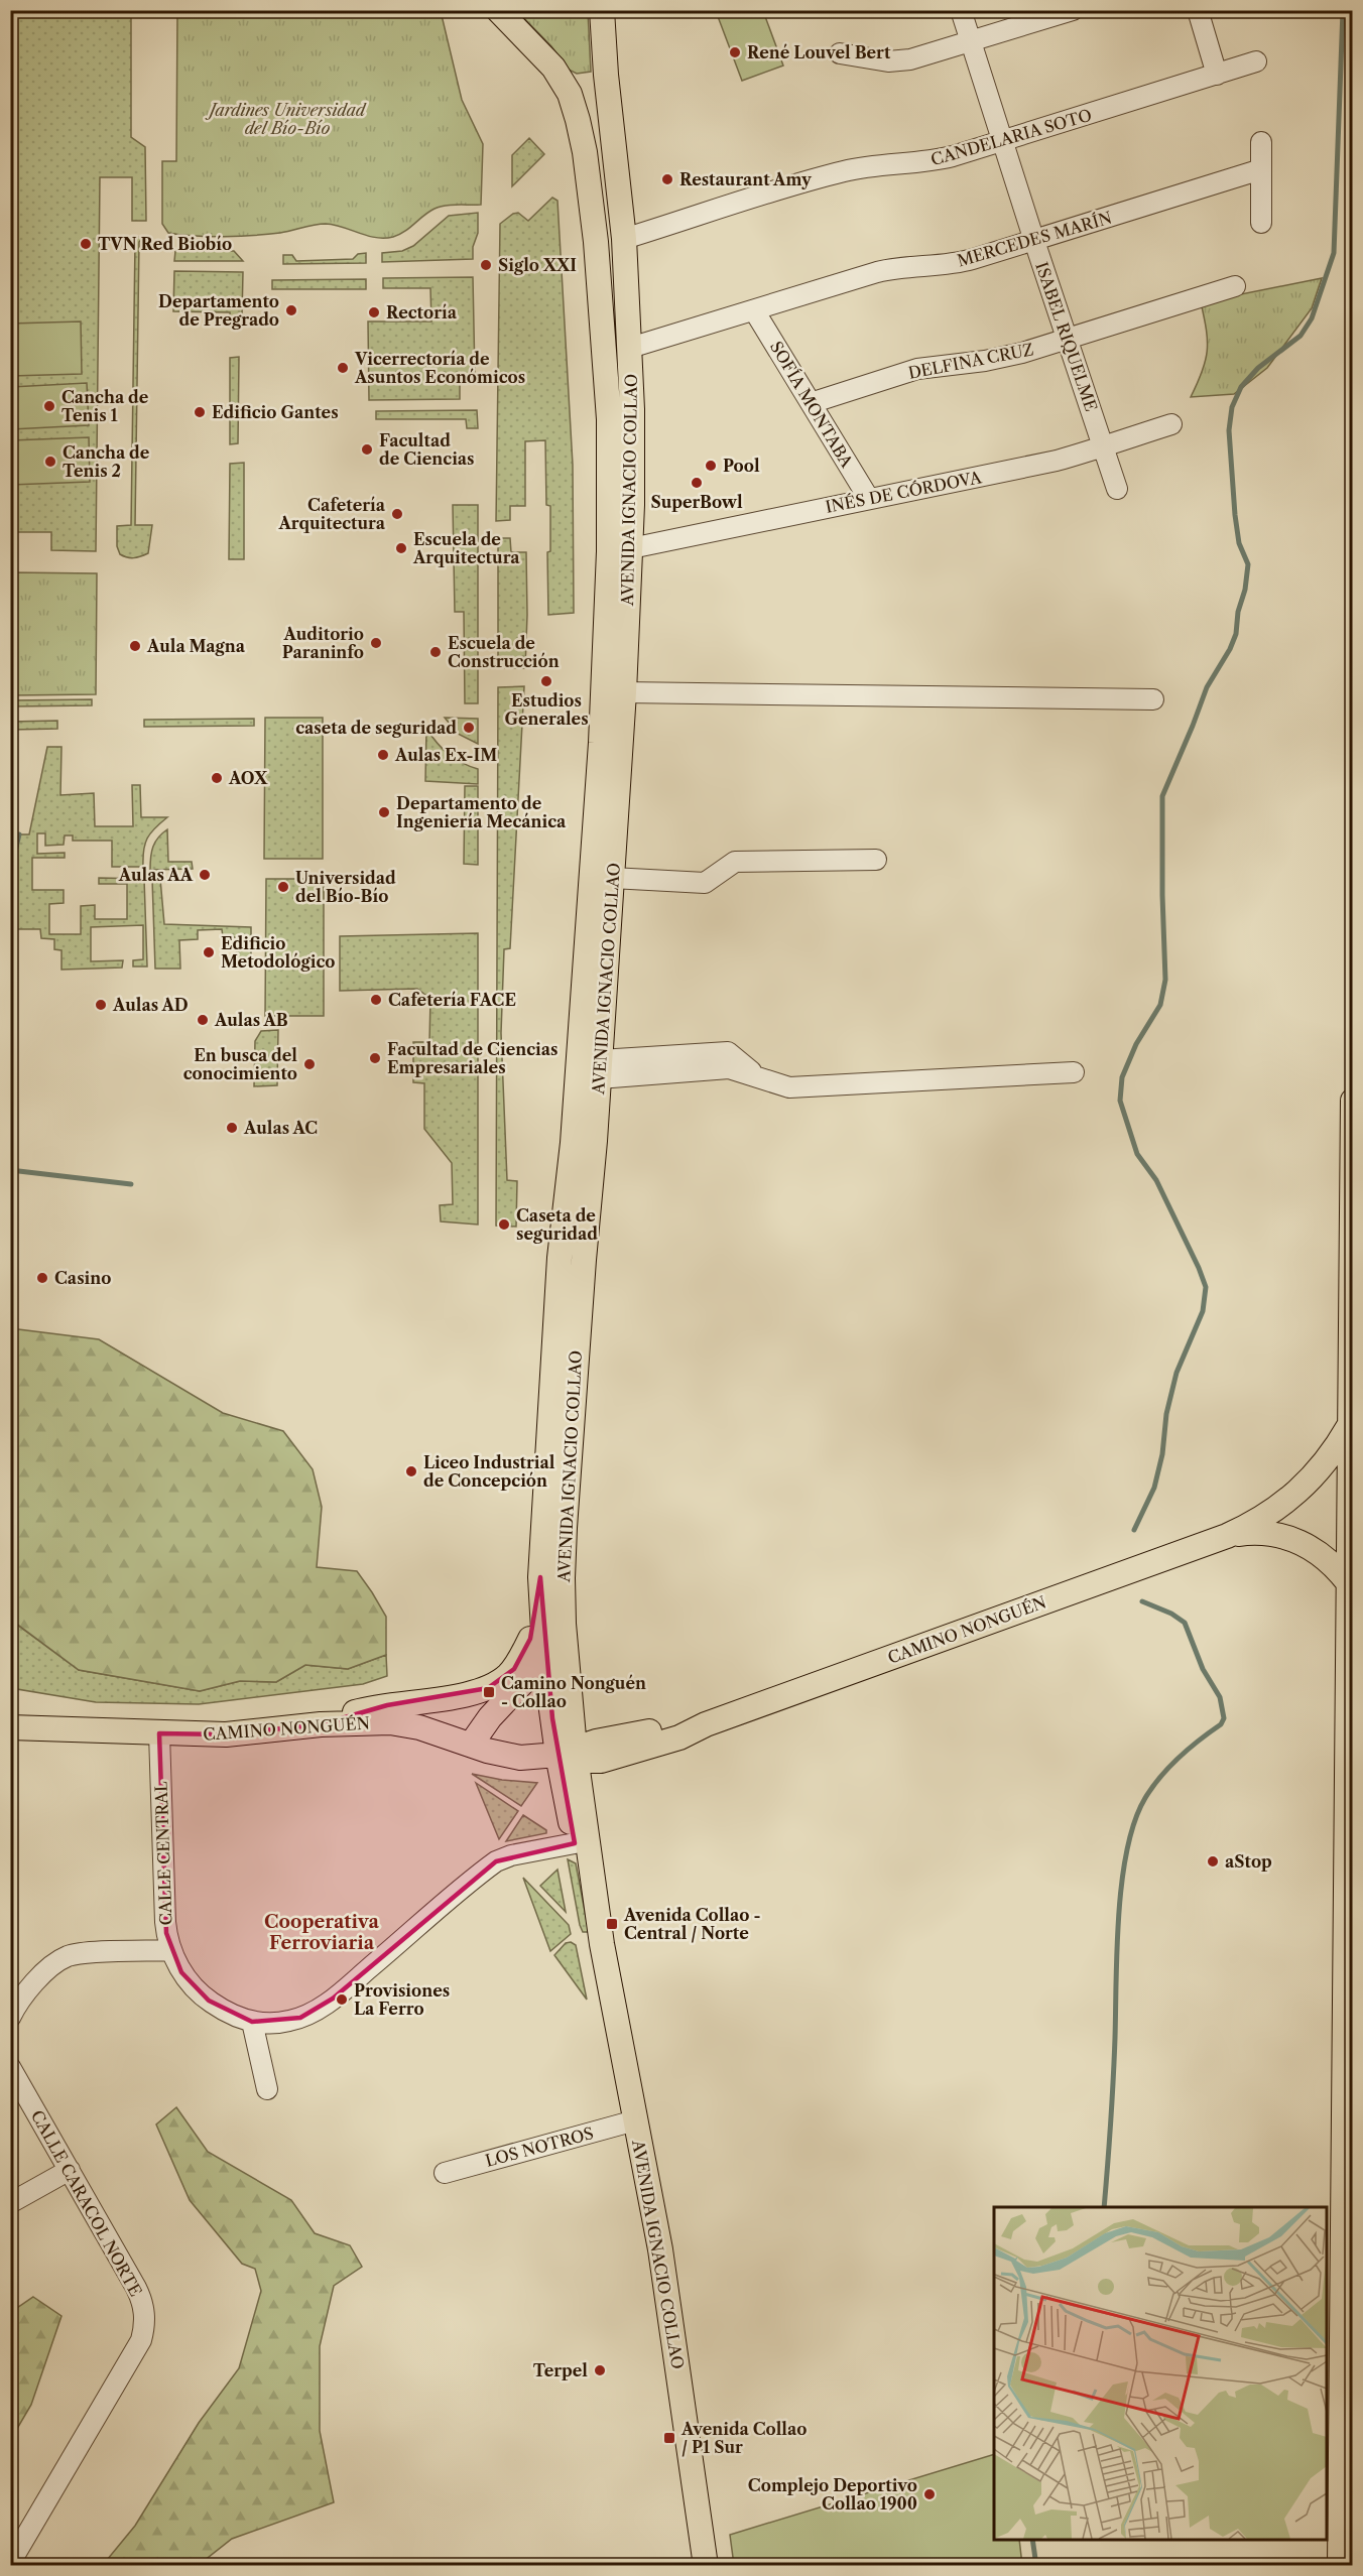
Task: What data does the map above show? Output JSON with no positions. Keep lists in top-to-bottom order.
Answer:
{
  "streets": {
    "main road": ["AVENIDA IGNACIO COLLAO", "CAMINO NONGUÉN"],
    "street": [
      "CANDELARIA SOTO",
      "MERCEDES MARÍN",
      "ISABEL RIQUELME",
      "DELFINA CRUZ",
      "SOFÍA MONTABA",
      "INÉS DE CÓRDOVA",
      "CALLE CENTRAL",
      "LOS NOTROS",
      "CALLE CARACOL NORTE"
    ]
  },
  "crossings": [
    ["CANDELARIA SOTO", "ISABEL RIQUELME"],
    ["CANDELARIA SOTO", "AVENIDA IGNACIO COLLAO"],
    ["MERCEDES MARÍN", "ISABEL RIQUELME"],
    ["MERCEDES MARÍN", "SOFÍA MONTABA"],
    ["MERCEDES MARÍN", "AVENIDA IGNACIO COLLAO"],
    ["ISABEL RIQUELME", "DELFINA CRUZ"],
    ["ISABEL RIQUELME", "INÉS DE CÓRDOVA"],
    ["DELFINA CRUZ", "SOFÍA MONTABA"],
    ["SOFÍA MONTABA", "INÉS DE CÓRDOVA"],
    ["AVENIDA IGNACIO COLLAO", "INÉS DE CÓRDOVA"],
    ["AVENIDA IGNACIO COLLAO", "CAMINO NONGUÉN"],
    ["AVENIDA IGNACIO COLLAO", "CALLE CENTRAL"],
    ["AVENIDA IGNACIO COLLAO", "LOS NOTROS"],
    ["CAMINO NONGUÉN", "CALLE CENTRAL"]
  ],
  "districts": ["Cooperativa Ferroviaria"],
  "parks": ["Jardines Universidad del Bío-Bío"],
  "places": {
    "other": [
      "René Louvel Bert",
      "Restaurant Amy",
      "TVN Red Biobío",
      "Siglo XXI",
      "Departamento de Pregrado",
      "Rectoría",
      "Vicerrectoría de Asuntos Económicos",
      "Cancha de Tenis 1",
      "Edificio Gantes",
      "Facultad de Ciencias",
      "Cancha de Tenis 2",
      "Pool",
      "SuperBowl",
      "Cafetería Arquitectura",
      "Escuela de Arquitectura",
      "Auditorio Paraninfo",
      "Aula Magna",
      "Escuela de Construcción",
      "Estudios Generales",
      "caseta de seguridad",
      "Aulas Ex-IM",
      "AOX",
      "Departamento de Ingeniería Mecánica",
      "Aulas AA",
      "Universidad del Bío-Bío",
      "Edificio Metodológico",
      "Cafetería FACE",
      "Aulas AD",
      "Aulas AB",
      "Facultad de Ciencias Empresariales",
      "En busca del conocimiento",
      "Aulas AC",
      "Caseta de seguridad",
      "Casino",
      "Liceo Industrial de Concepción",
      "aStop",
      "Provisiones La Ferro",
      "Terpel",
      "Complejo Deportivo Collao 1900"
    ],
    "transit": ["Camino Nonguén - Collao", "Avenida Collao - Central / Norte", "Avenida Collao / P1 Sur"]
  }
}
